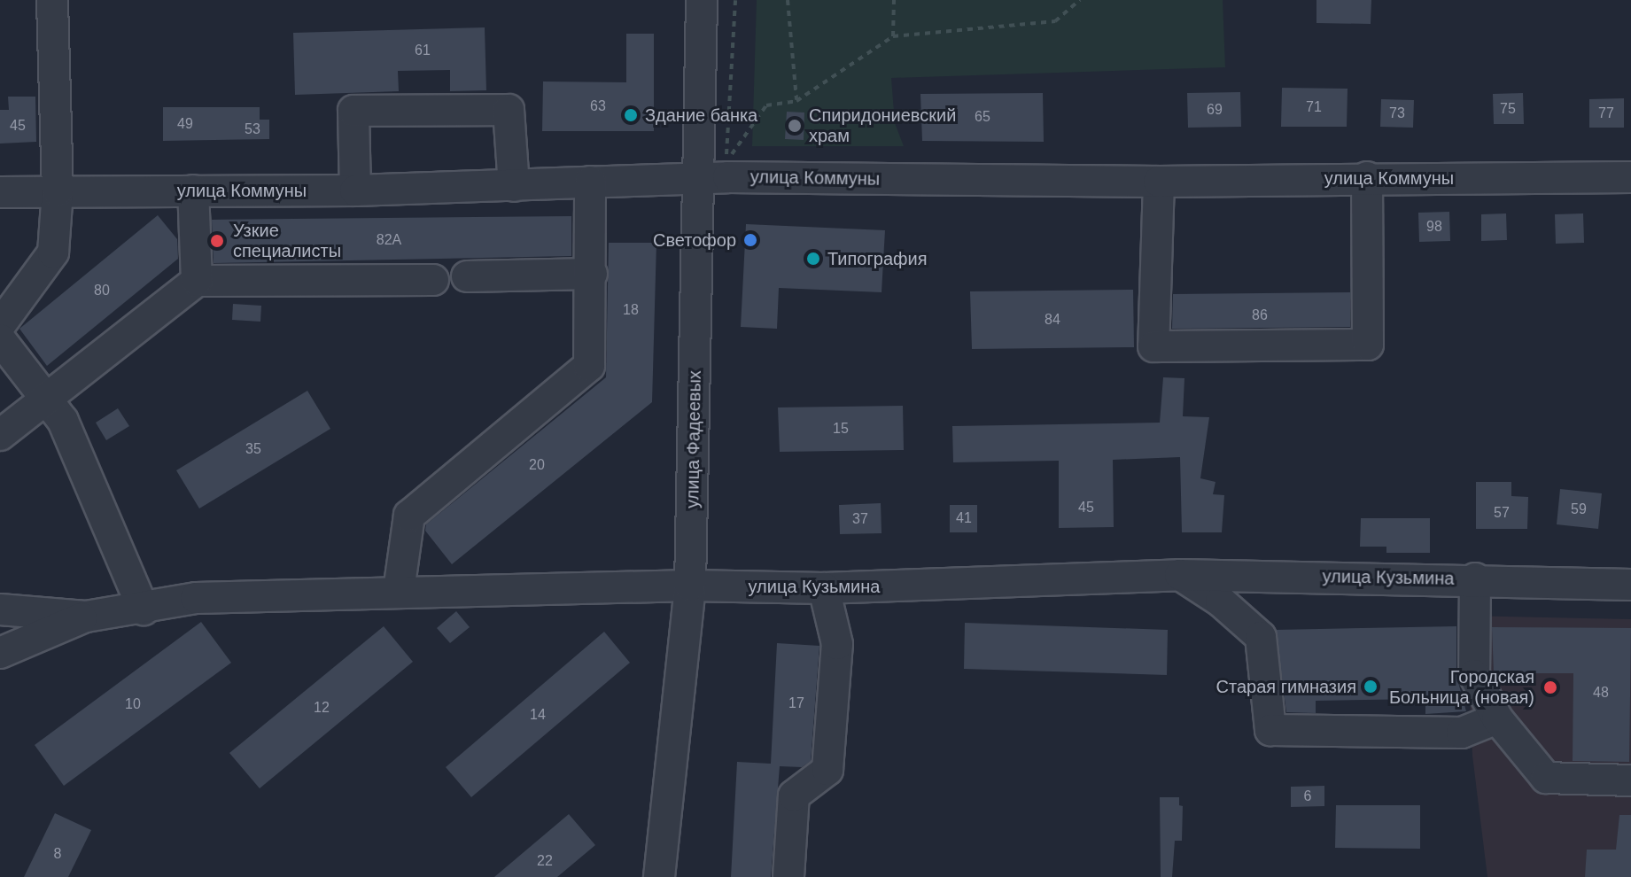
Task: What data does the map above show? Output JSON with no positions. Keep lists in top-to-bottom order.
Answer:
{
  "streets": {
    "street": ["улица Коммуны", "улица Фадеевых", "улица Кузьмина"]
  },
  "crossings": [
    ["улица Коммуны", "улица Фадеевых"],
    ["улица Фадеевых", "улица Кузьмина"]
  ],
  "places": [
    "Здание банка",
    "Спиридониевский храм",
    "Светофор",
    "Узкие специалисты",
    "Типография",
    "Старая гимназия",
    "Городская Больница (новая)"
  ],
  "house_numbers": [
    "61",
    "63",
    "71",
    "75",
    "69",
    "73",
    "77",
    "65",
    "49",
    "45",
    "53",
    "98",
    "82А",
    "80",
    "18",
    "86",
    "84",
    "15",
    "35",
    "20",
    "45",
    "59",
    "57",
    "41",
    "37",
    "48",
    "17",
    "10",
    "12",
    "14",
    "6",
    "8",
    "22"
  ]
}
